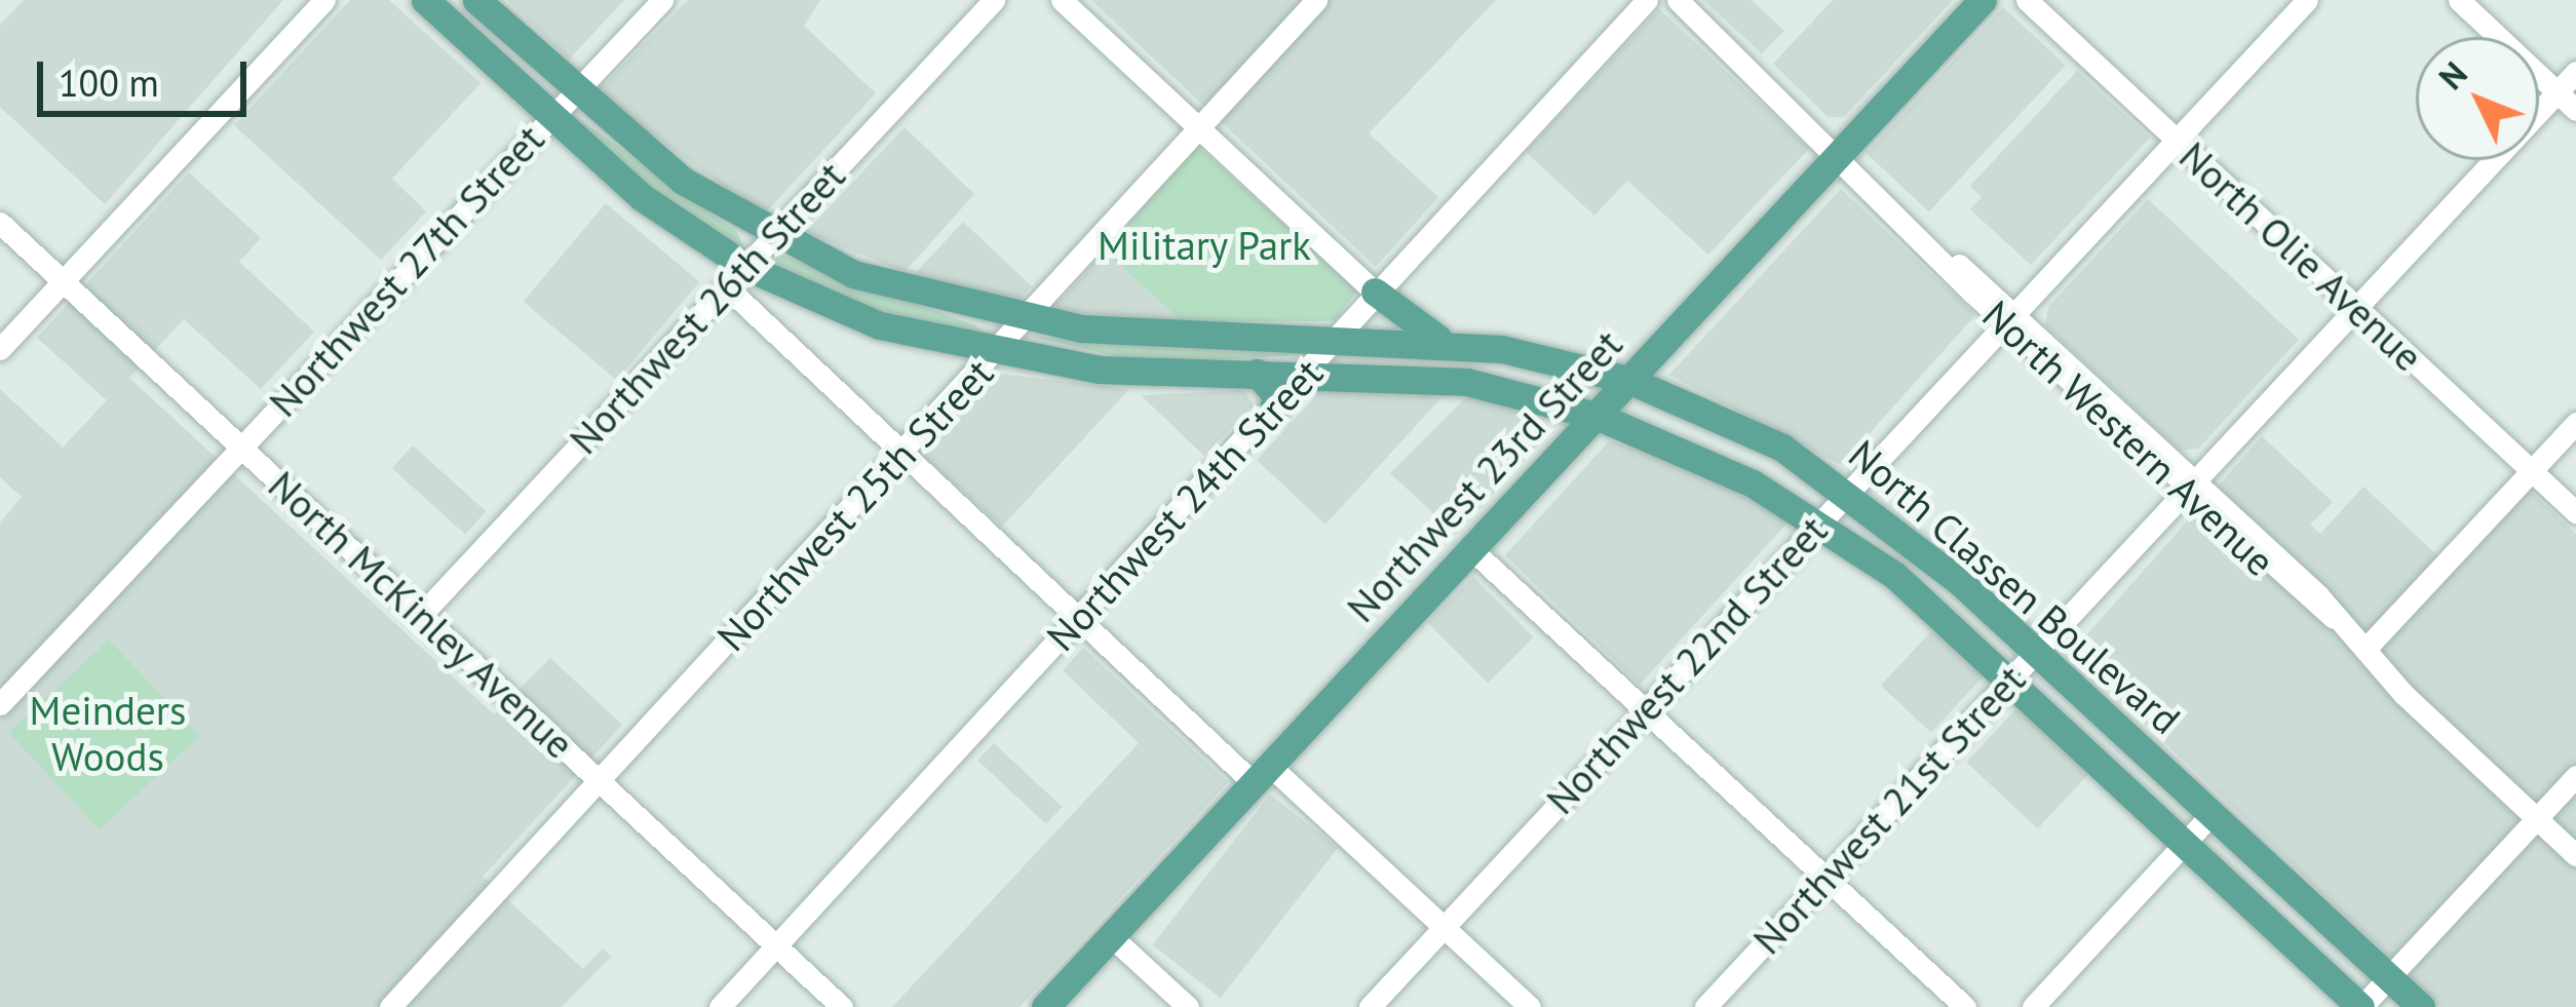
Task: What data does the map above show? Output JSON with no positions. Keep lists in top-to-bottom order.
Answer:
{
  "streets": {
    "main road": ["Northwest 23rd Street", "North Classen Boulevard"],
    "street": [
      "North Olie Avenue",
      "Northwest 27th Street",
      "Northwest 26th Street",
      "North Western Avenue",
      "Northwest 25th Street",
      "Northwest 24th Street",
      "North McKinley Avenue",
      "Northwest 22nd Street",
      "Northwest 21st Street"
    ]
  },
  "crossings": [
    ["North Olie Avenue", "Northwest 22nd Street"],
    ["North Olie Avenue", "Northwest 21st Street"],
    ["Northwest 27th Street", "North Classen Boulevard"],
    ["Northwest 27th Street", "North McKinley Avenue"],
    ["Northwest 26th Street", "North Classen Boulevard"],
    ["Northwest 26th Street", "North McKinley Avenue"],
    ["North Western Avenue", "Northwest 23rd Street"],
    ["North Western Avenue", "Northwest 22nd Street"],
    ["North Western Avenue", "Northwest 21st Street"],
    ["Northwest 23rd Street", "North Classen Boulevard"],
    ["Northwest 25th Street", "North Classen Boulevard"],
    ["Northwest 25th Street", "North McKinley Avenue"],
    ["Northwest 24th Street", "North Classen Boulevard"],
    ["Northwest 24th Street", "North McKinley Avenue"],
    ["North Classen Boulevard", "Northwest 22nd Street"],
    ["North Classen Boulevard", "Northwest 21st Street"]
  ],
  "parks": ["Military Park", "Meinders Woods"],
  "scale_bar": "100 m",
  "north": "top left"
}
